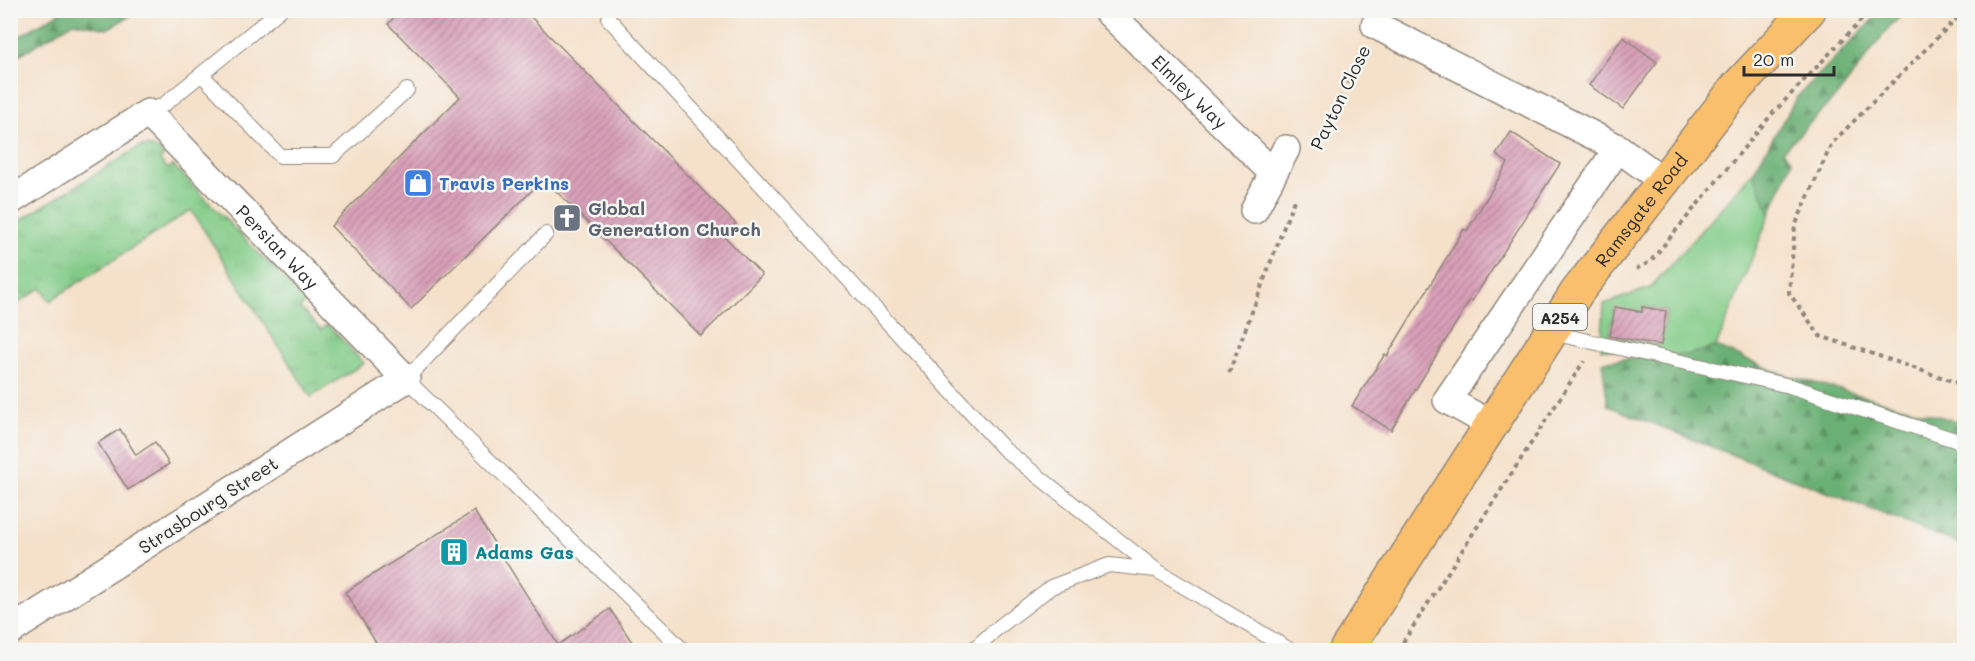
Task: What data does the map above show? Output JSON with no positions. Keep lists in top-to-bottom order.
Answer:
{
  "streets": {
    "main road": ["Ramsgate Road", "A254"],
    "street": [
      "Elmley Way",
      "Payton Close",
      "Persian Way",
      "Strasbourg Street"
    ]
  },
  "crossings": [
    ["Payton Close", "Ramsgate Road"],
    ["Persian Way", "Strasbourg Street"]
  ],
  "places": {
    "shop": ["Travis Perkins"],
    "church": ["Global Generation Church"],
    "building": ["Adams Gas"]
  },
  "scale_bar": "20 m"
}
